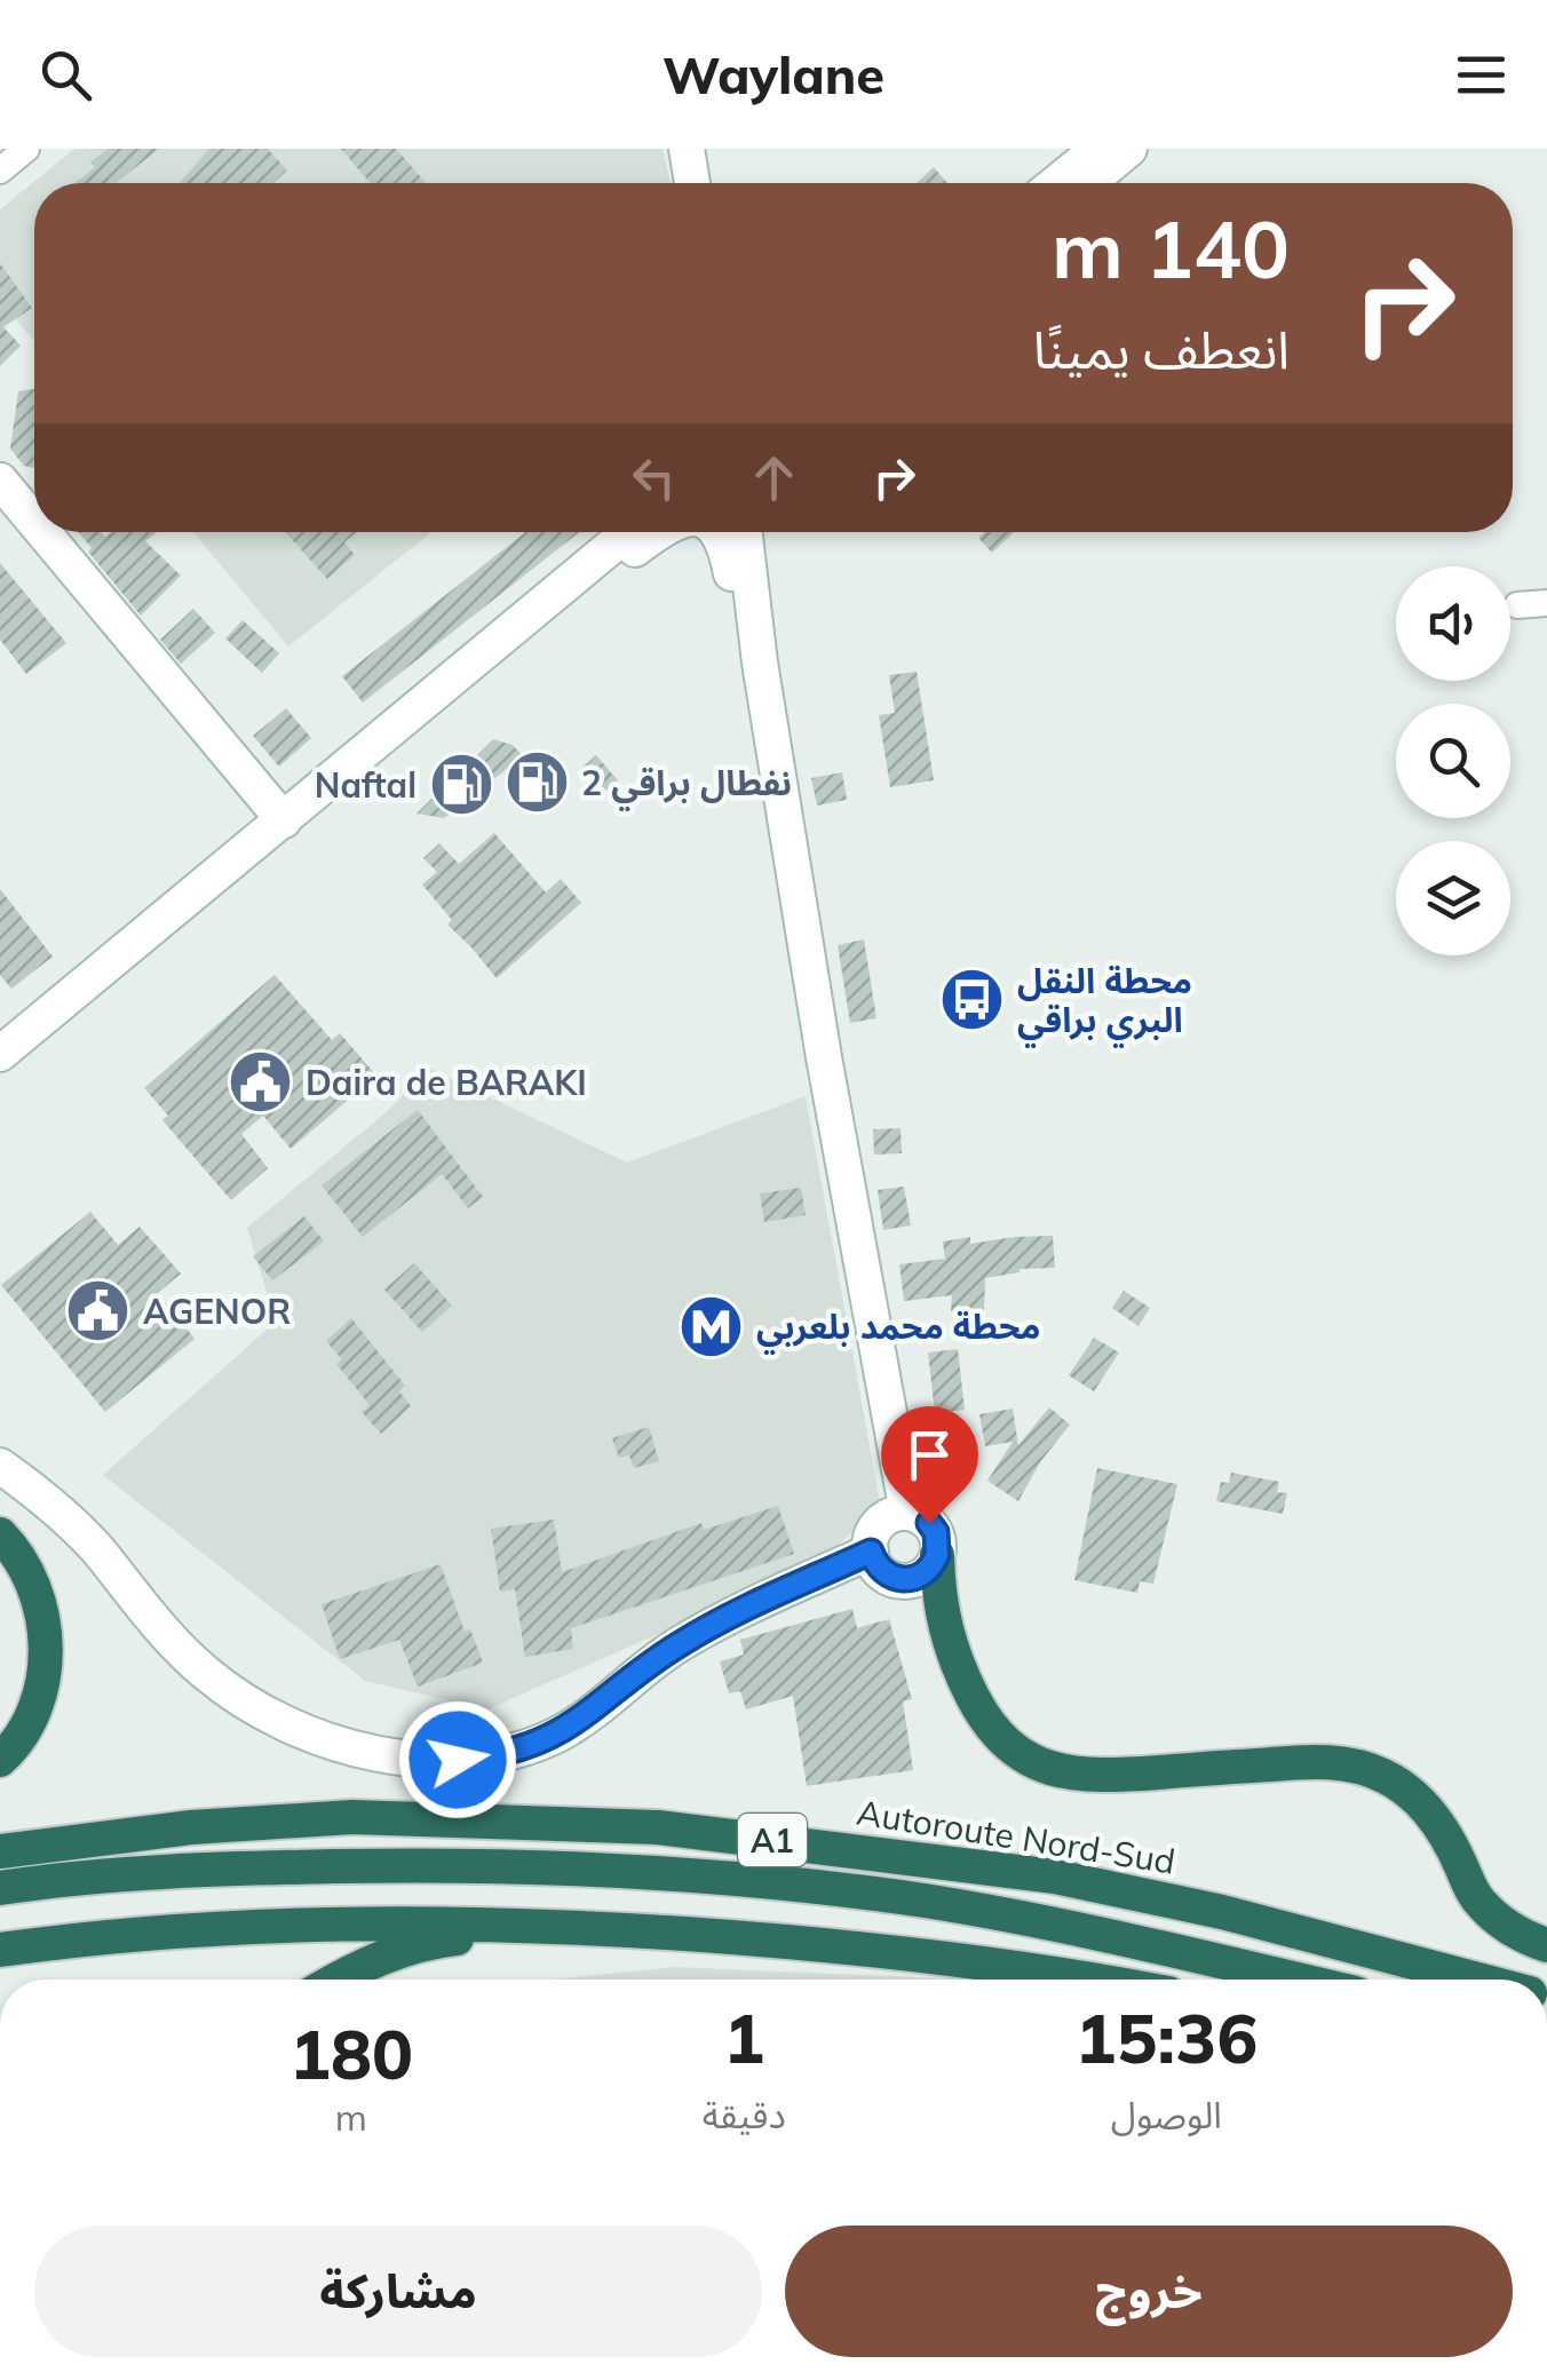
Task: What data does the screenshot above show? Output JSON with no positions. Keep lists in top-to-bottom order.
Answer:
{
  "streets": {
    "highway": ["Autoroute Nord-Sud", "A1"]
  },
  "places": {
    "fuel station": ["نفطال براقي 2", "Naftal"],
    "bus stop": ["محطة النقل البري براقي"],
    "public building": ["Daira de BARAKI", "AGENOR"],
    "metro station": ["محطة محمد بلعربي"]
  },
  "page": {
    "header": "Waylane",
    "turn": ["140 m", "انعطف يمينًا"],
    "eta": [
      "15:36",
      "الوصول",
      "1",
      "دقيقة",
      "180",
      "m"
    ],
    "buttons": ["خروج", "مشاركة"]
  }
}
